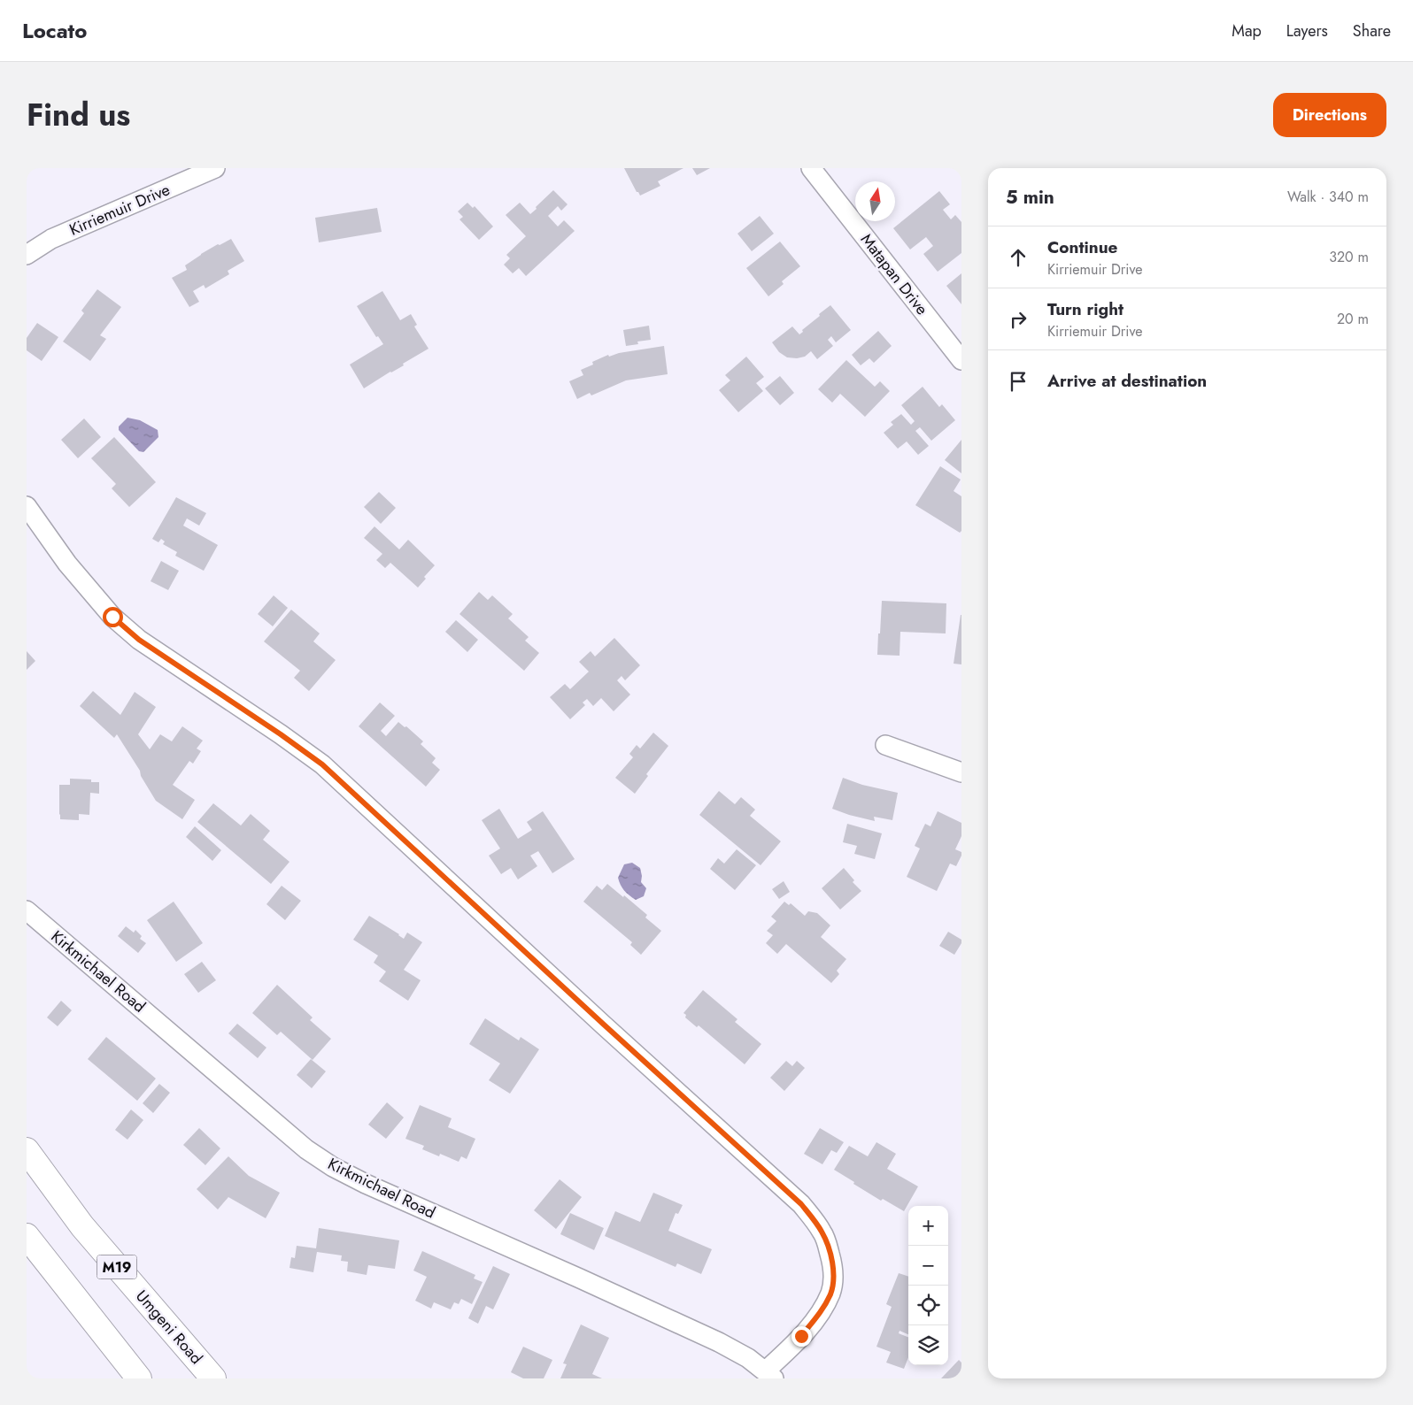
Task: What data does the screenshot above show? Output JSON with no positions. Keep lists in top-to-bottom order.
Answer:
{
  "streets": {
    "highway": ["M19", "Umgeni Road"],
    "street": ["Kirriemuir Drive", "Matapan Drive", "Kirkmichael Road"]
  },
  "north": "top",
  "page": {
    "header": "Locato",
    "nav": ["Map", "Layers", "Share"],
    "title": "Find us",
    "buttons": "Directions",
    "heading": ["5 min", "Walk · 340 m"],
    "list": [
      ["Continue", "Kirriemuir Drive", "320 m"],
      ["Turn right", "Kirriemuir Drive", "20 m"],
      "Arrive at destination"
    ],
    "map_buttons": ["+", "−"]
  }
}
